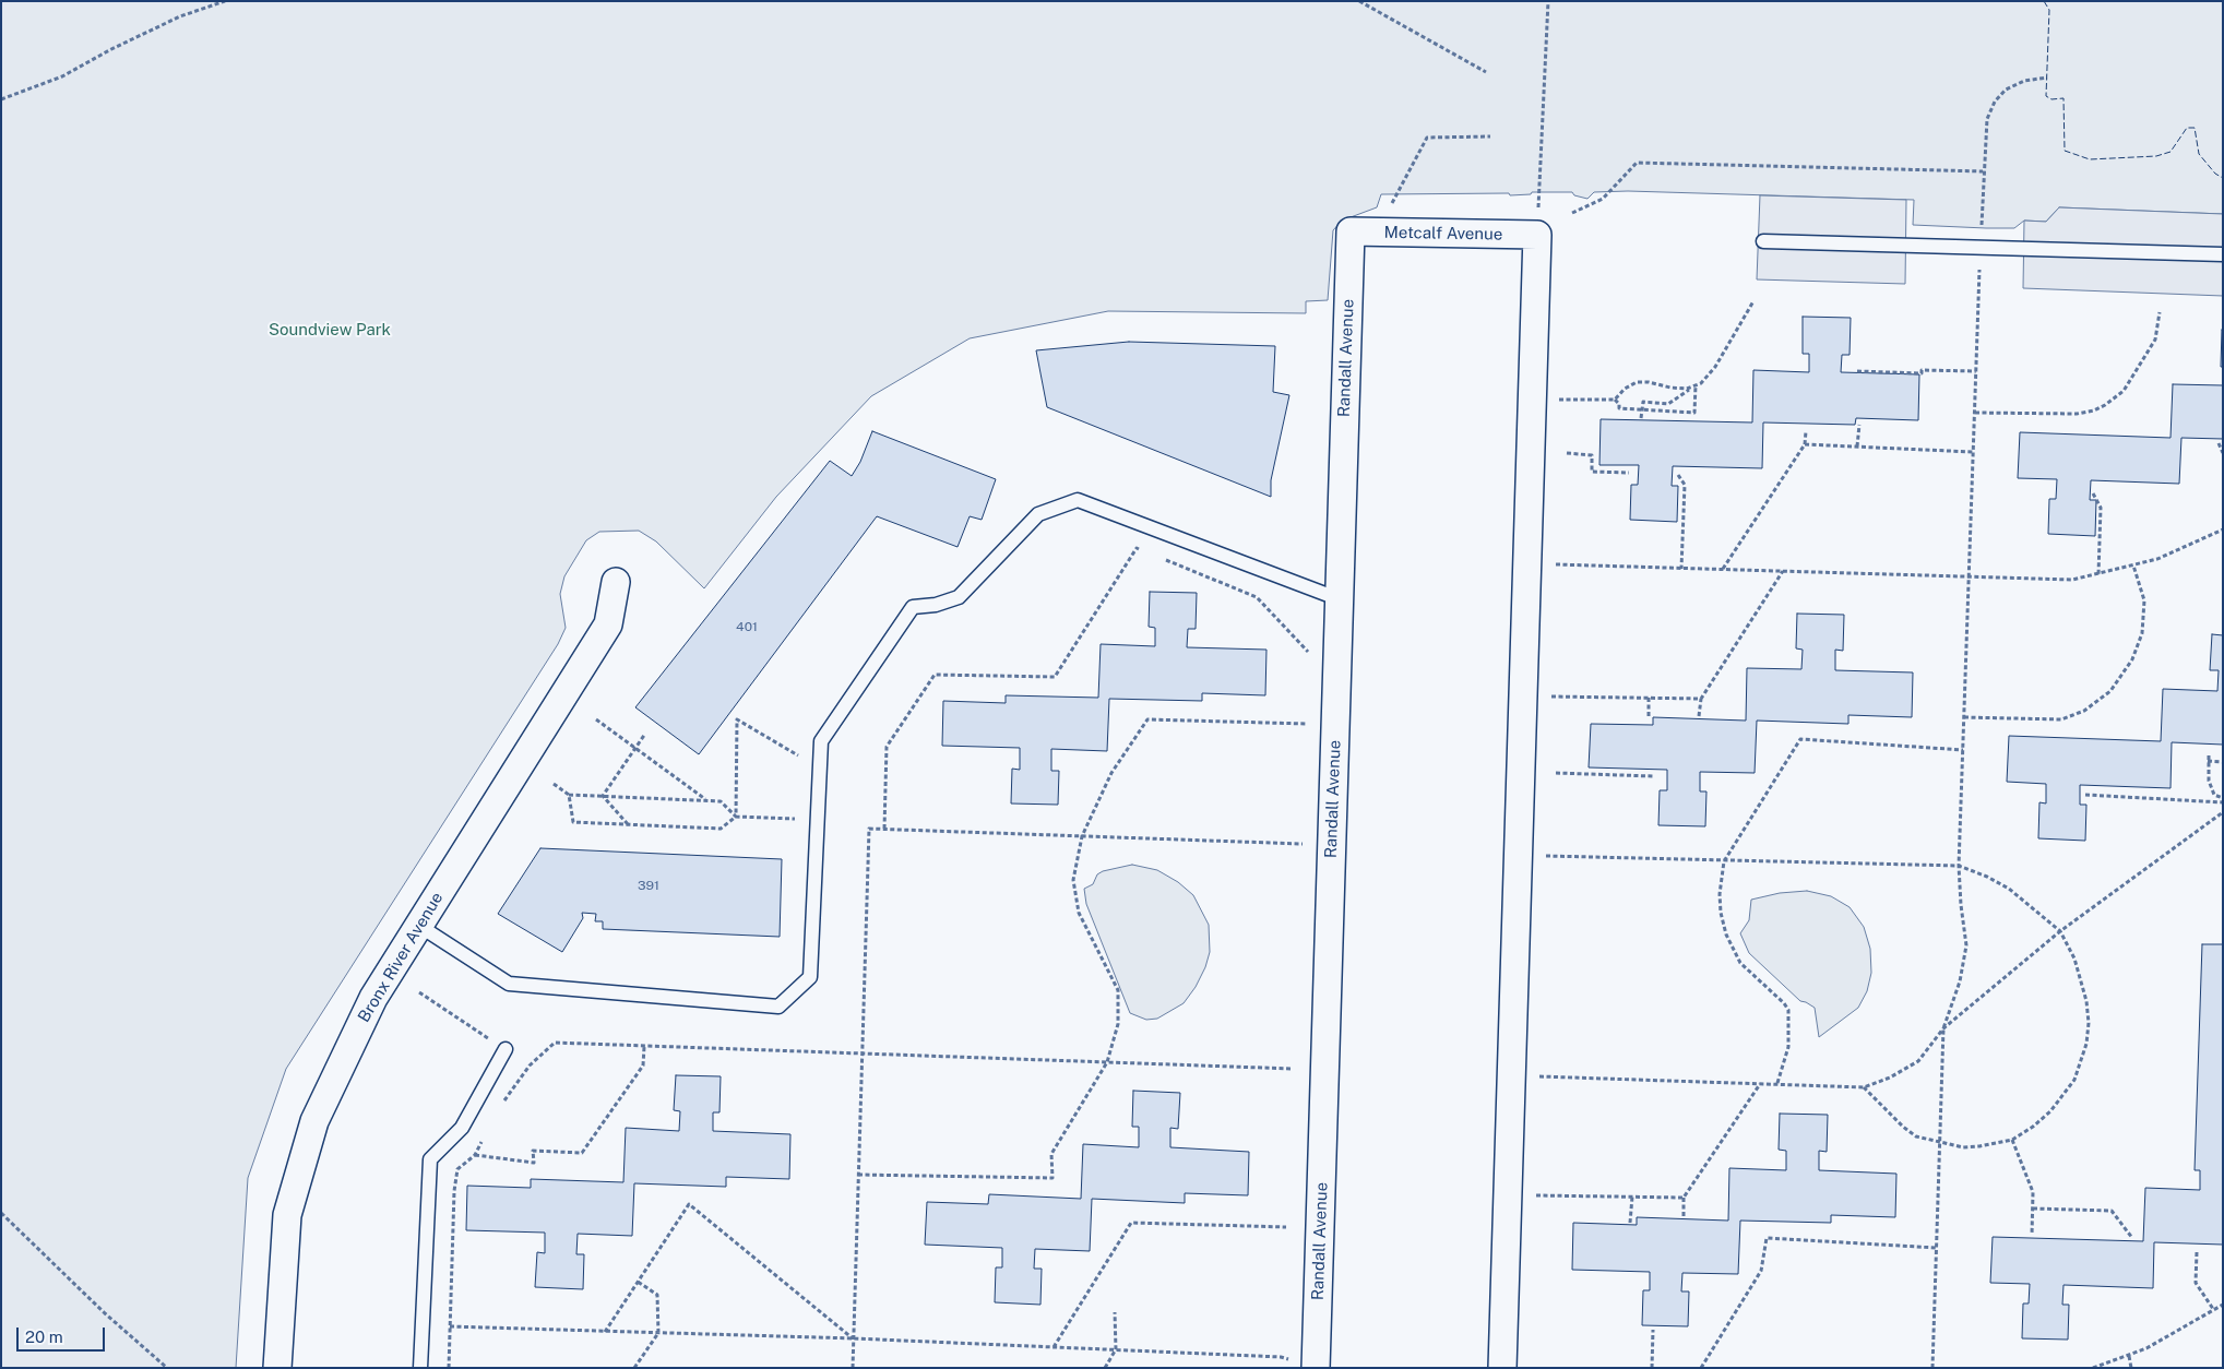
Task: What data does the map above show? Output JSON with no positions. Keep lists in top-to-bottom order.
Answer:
{
  "streets": {
    "street": ["Metcalf Avenue", "Randall Avenue", "Bronx River Avenue"]
  },
  "crossings": [
    ["Metcalf Avenue", "Randall Avenue"]
  ],
  "parks": ["Soundview Park"],
  "house_numbers": ["401", "391"],
  "scale_bar": "20 m"
}
